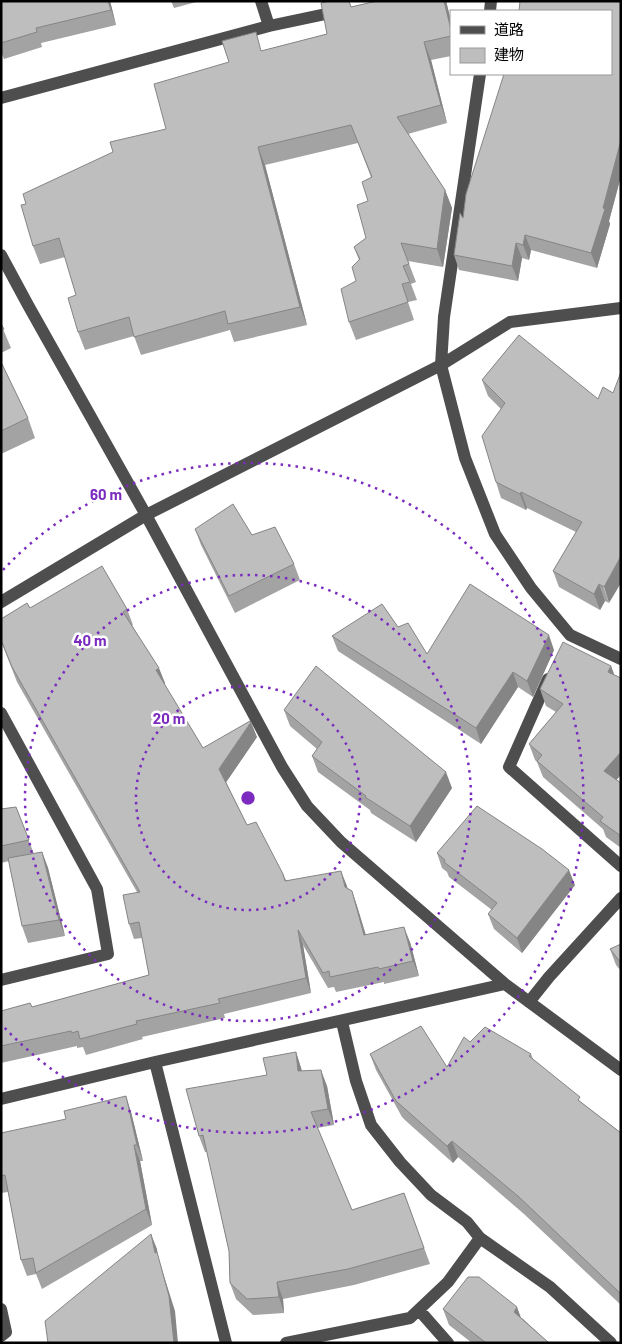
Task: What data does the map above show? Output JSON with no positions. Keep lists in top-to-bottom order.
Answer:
{
  "legend": ["道路", "建物"],
  "rings": ["60 m", "40 m", "20 m"]
}
